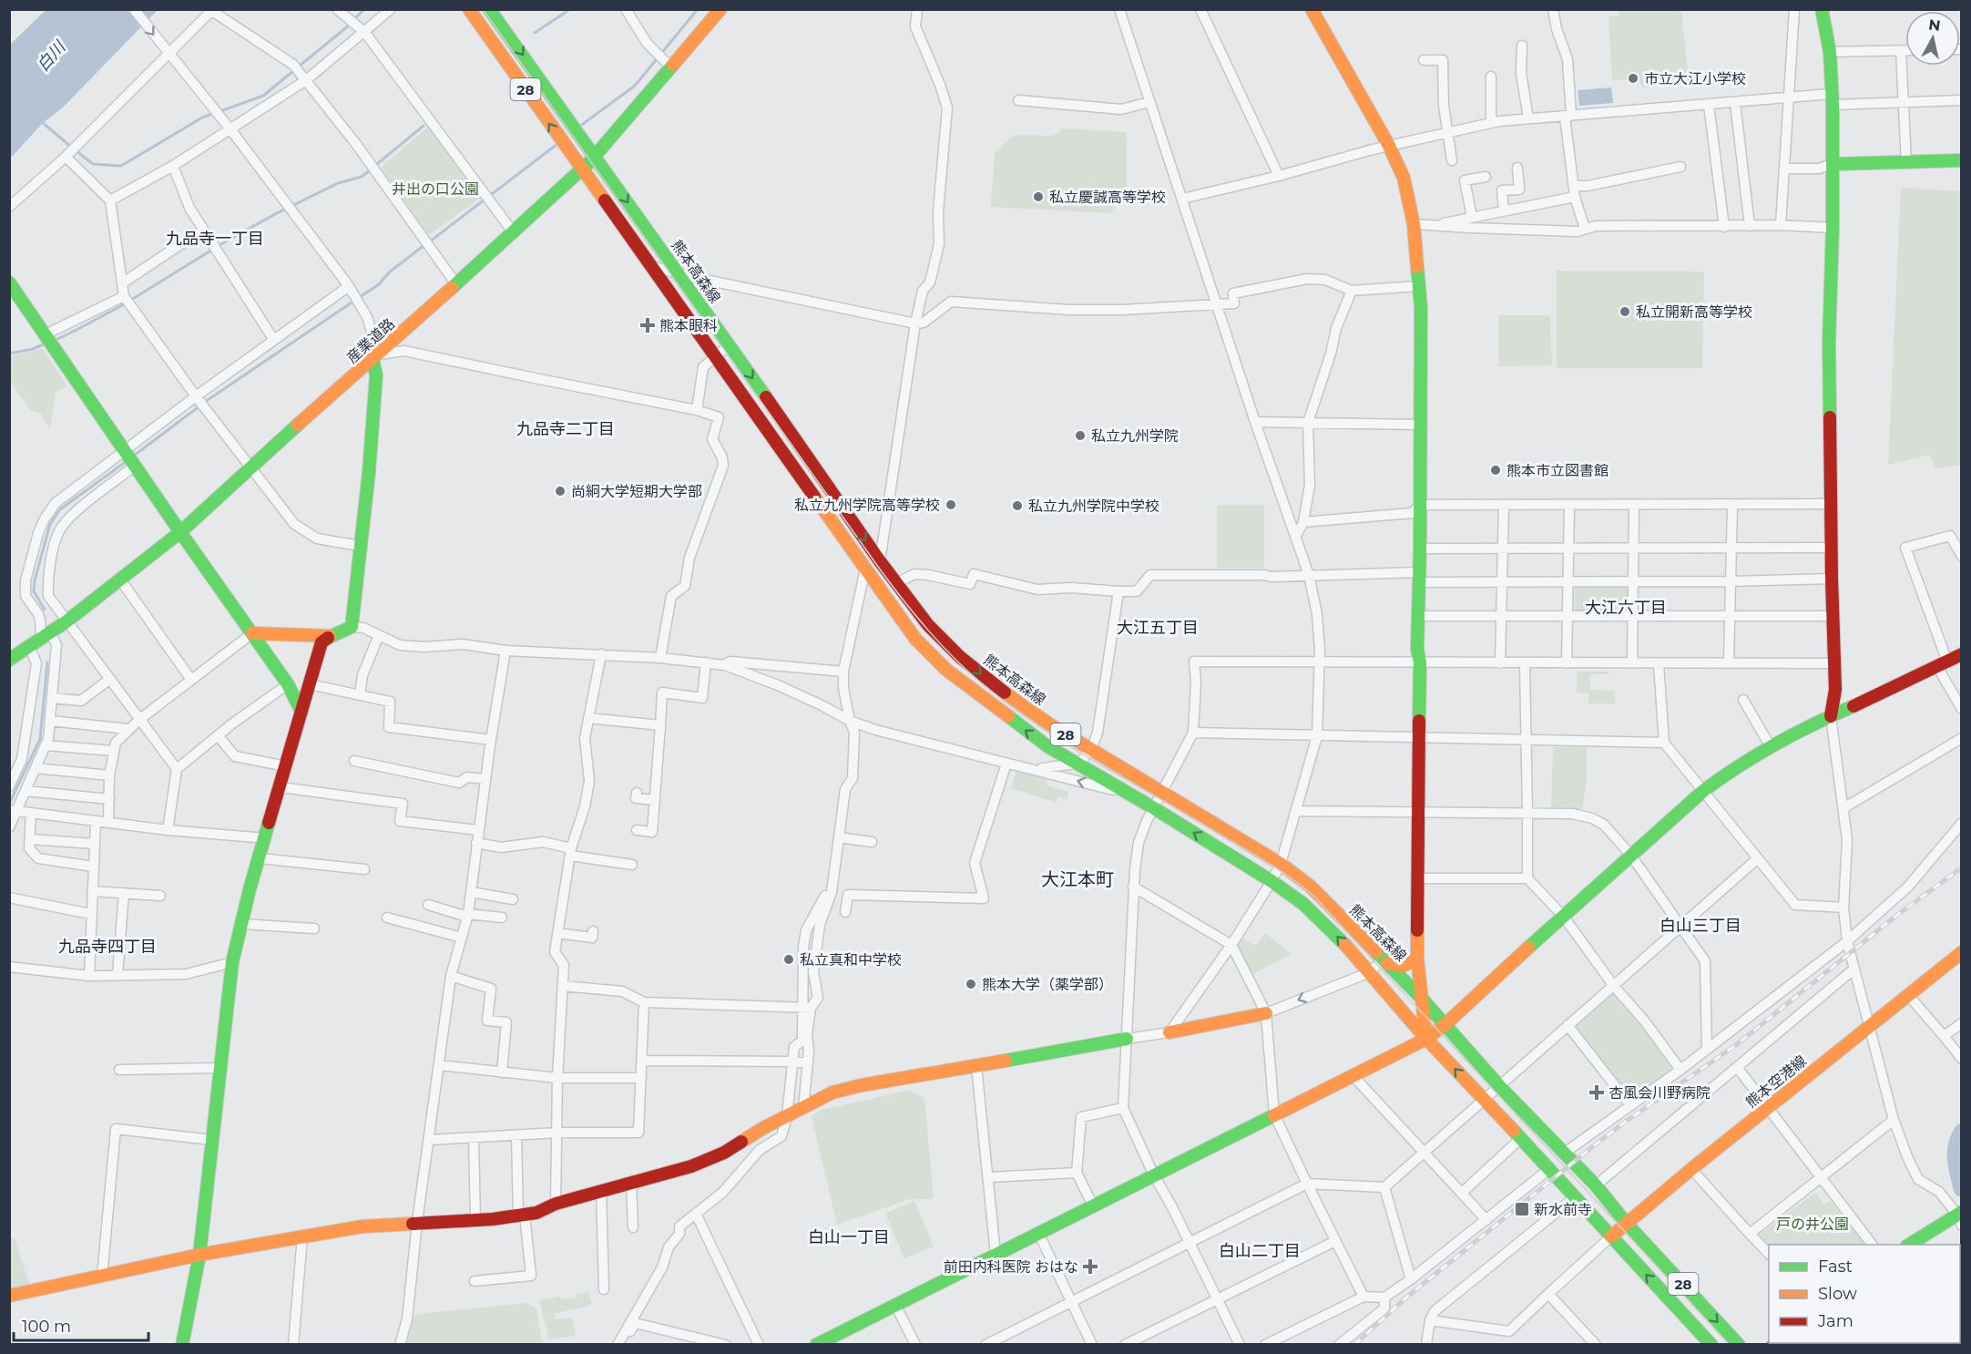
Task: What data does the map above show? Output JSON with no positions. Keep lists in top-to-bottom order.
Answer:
{
  "streets": {
    "street": [
      "28",
      "熊本高森線",
      "産業道路",
      "熊本空港線"
    ]
  },
  "crossings": [
    ["熊本高森線", "産業道路"],
    ["熊本高森線", "熊本空港線"]
  ],
  "districts": [
    "九品寺一丁目",
    "九品寺二丁目",
    "大江六丁目",
    "大江五丁目",
    "大江本町",
    "白山三丁目",
    "九品寺四丁目",
    "白山一丁目",
    "白山二丁目"
  ],
  "water": ["白川"],
  "parks": ["井出の口公園", "戸の井公園"],
  "places": {
    "other": [
      "市立大江小学校",
      "私立慶誠高等学校",
      "私立開新高等学校",
      "私立九州学院",
      "熊本市立図書館",
      "尚絅大学短期大学部",
      "私立九州学院高等学校",
      "私立九州学院中学校",
      "私立真和中学校",
      "熊本大学（薬学部）"
    ],
    "health": ["熊本眼科", "杏風会川野病院", "前田内科医院 おはな"],
    "transit": ["新水前寺"]
  },
  "legend": ["Fast", "Slow", "Jam"],
  "scale_bar": "100 m",
  "north": "top"
}
